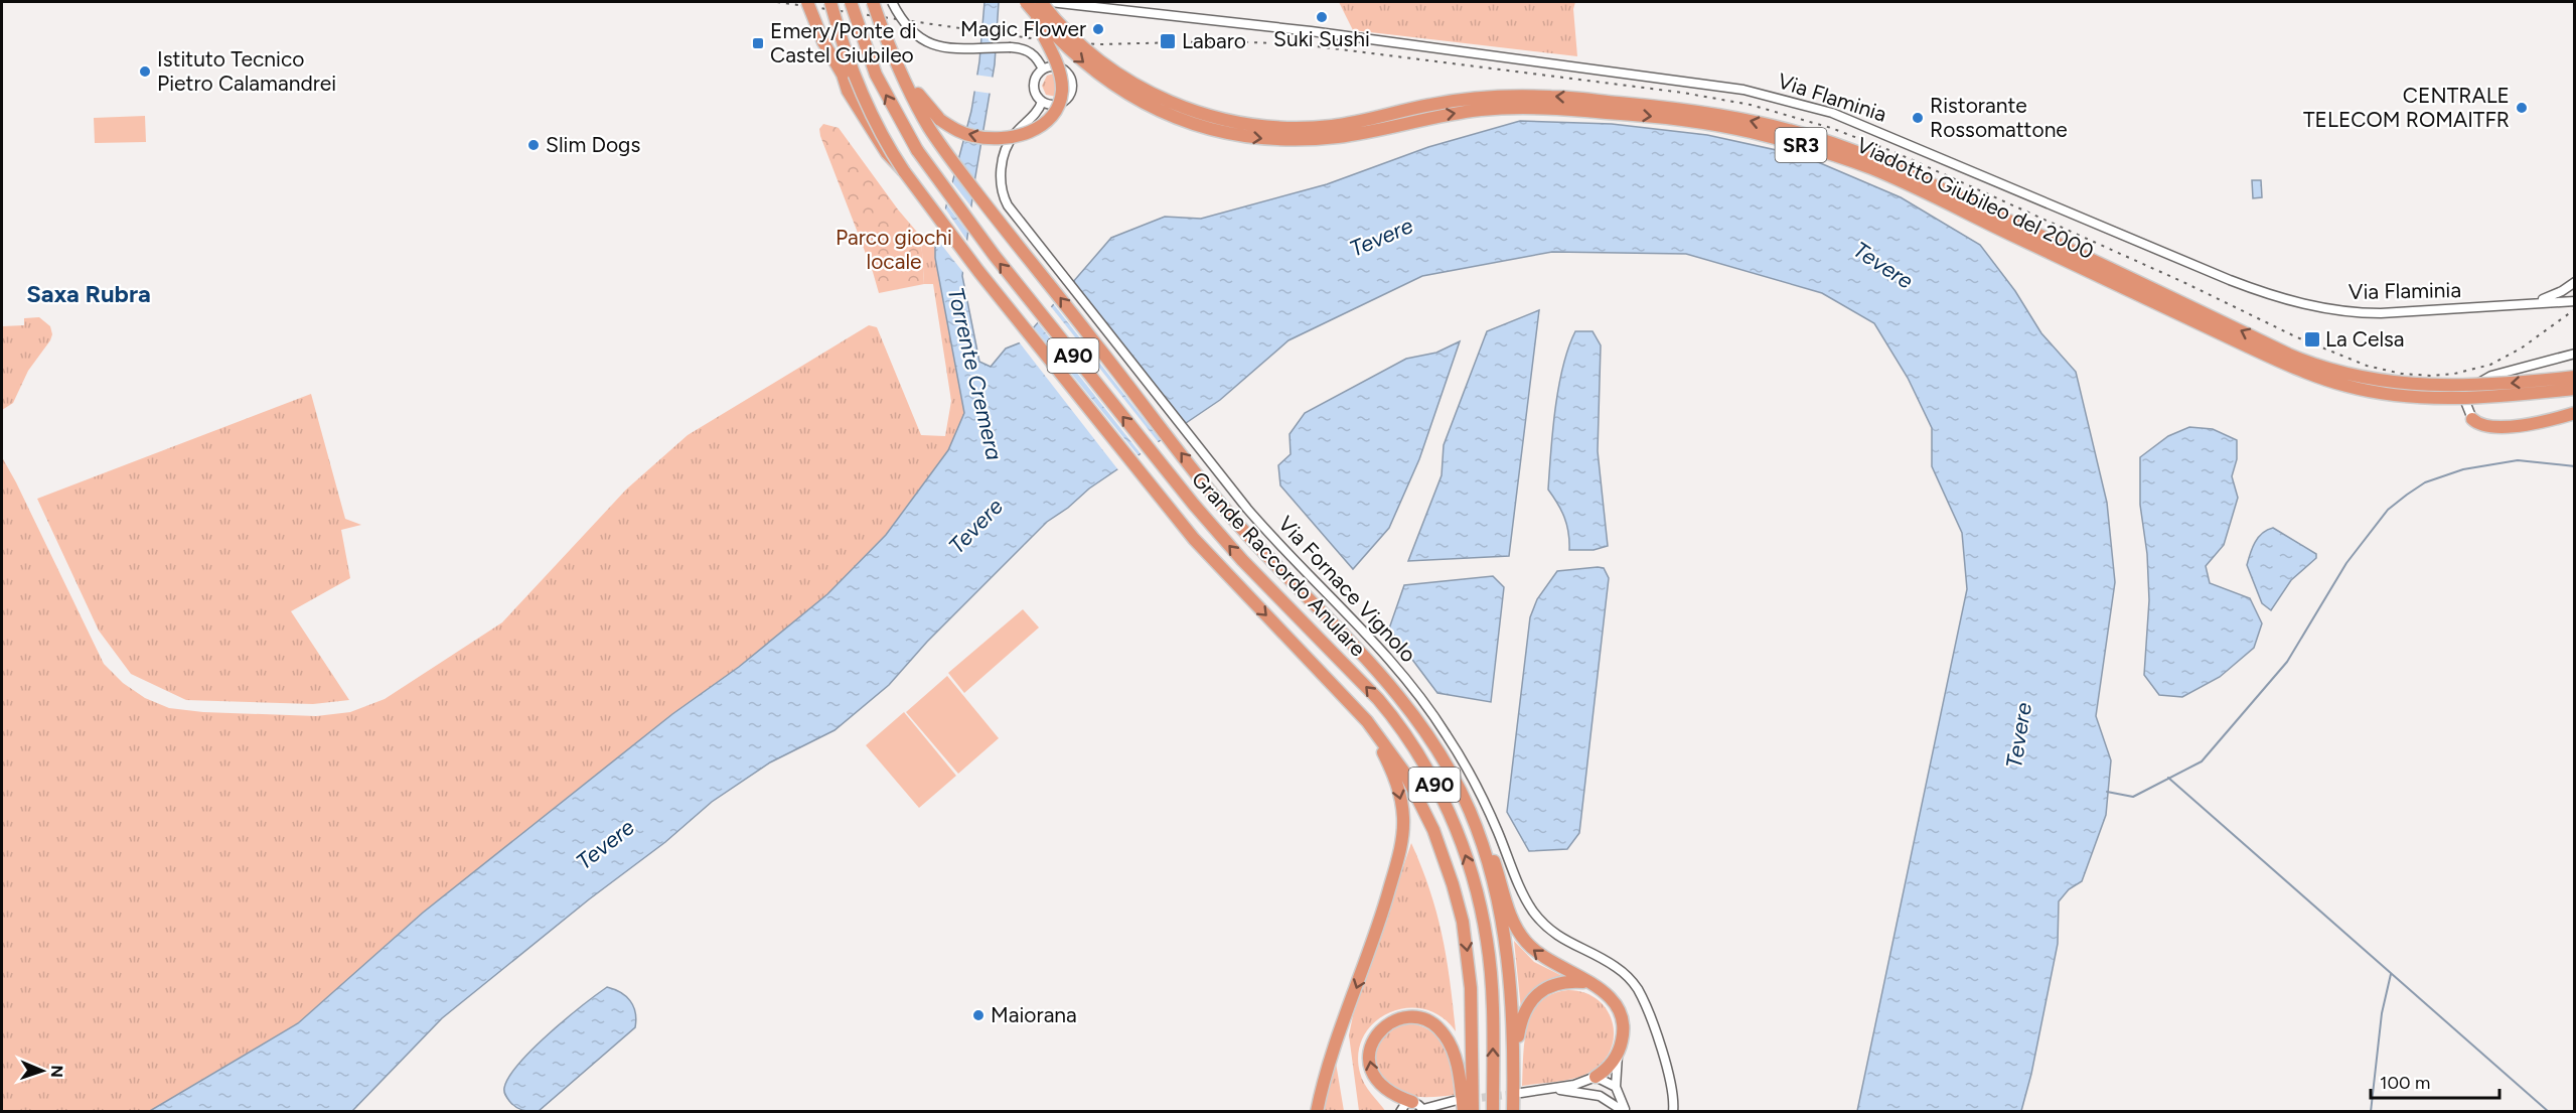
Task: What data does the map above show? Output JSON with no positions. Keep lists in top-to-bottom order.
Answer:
{
  "streets": {
    "highway": [
      "SR3",
      "Viadotto Giubileo del 2000",
      "A90",
      "Grande Raccordo Anulare"
    ],
    "street": ["Via Flaminia", "Via Fornace Vignolo"]
  },
  "districts": ["Saxa Rubra"],
  "water": ["Tevere", "Torrente Cremera"],
  "parks": ["Parco giochi locale"],
  "places": {
    "other": [
      "Suki Sushi",
      "Magic Flower",
      "Istituto Tecnico Pietro Calamandrei",
      "CENTRALE TELECOM ROMAITFR",
      "Ristorante Rossomattone",
      "Slim Dogs",
      "Maiorana"
    ],
    "transit": ["Labaro", "Emery/Ponte di Castel Giubileo", "La Celsa"]
  },
  "scale_bar": "100 m",
  "north": "right"
}
